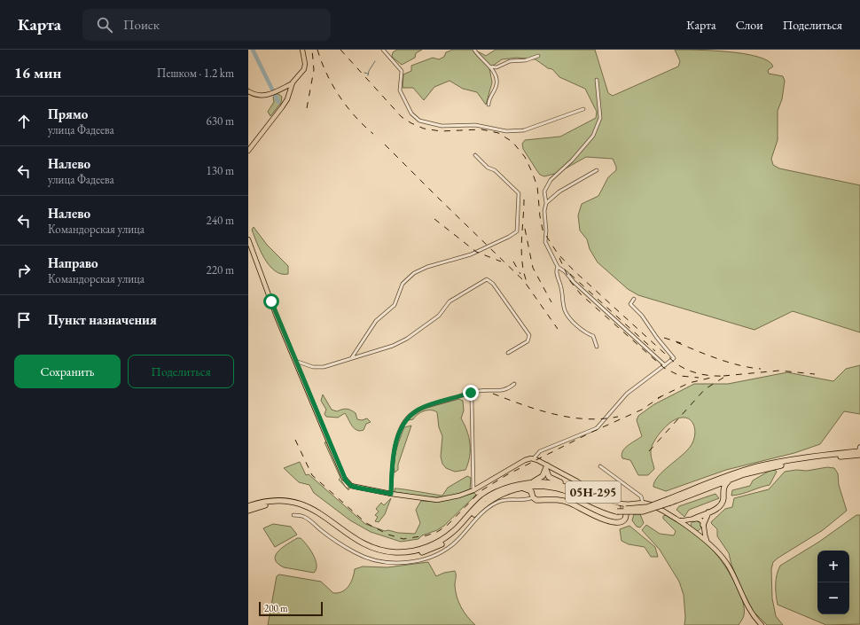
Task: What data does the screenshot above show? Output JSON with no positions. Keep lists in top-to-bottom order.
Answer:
{
  "streets": {
    "highway": ["05Н-295"]
  },
  "scale_bar": "200 m",
  "page": {
    "header": "Карта",
    "search": "Поиск",
    "nav": ["Карта", "Слои", "Поделиться"],
    "heading": ["16 мин", "Пешком · 1.2 km"],
    "list": [
      ["Прямо", "улица Фадеева", "630 m"],
      ["Налево", "улица Фадеева", "130 m"],
      ["Налево", "Командорская улица", "240 m"],
      ["Направо", "Командорская улица", "220 m"],
      "Пункт назначения"
    ],
    "buttons": ["Сохранить", "Поделиться"],
    "map_buttons": ["+", "−"],
    "scale": "200 m"
  }
}
